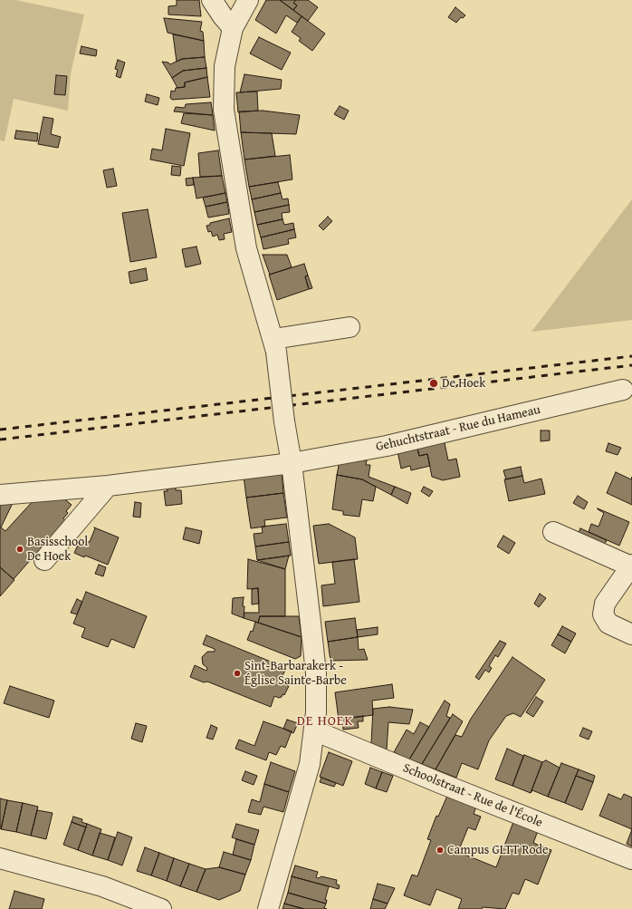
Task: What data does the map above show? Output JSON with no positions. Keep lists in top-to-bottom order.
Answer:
{
  "streets": {
    "street": ["Gehuchtstraat - Rue du Hameau", "Schoolstraat - Rue de l'École"]
  },
  "districts": ["DE HOEK"],
  "places": [
    "De Hoek",
    "Basisschool De Hoek",
    "Sint-Barbarakerk - Église Sainte-Barbe",
    "Campus GLTT Rode"
  ]
}
